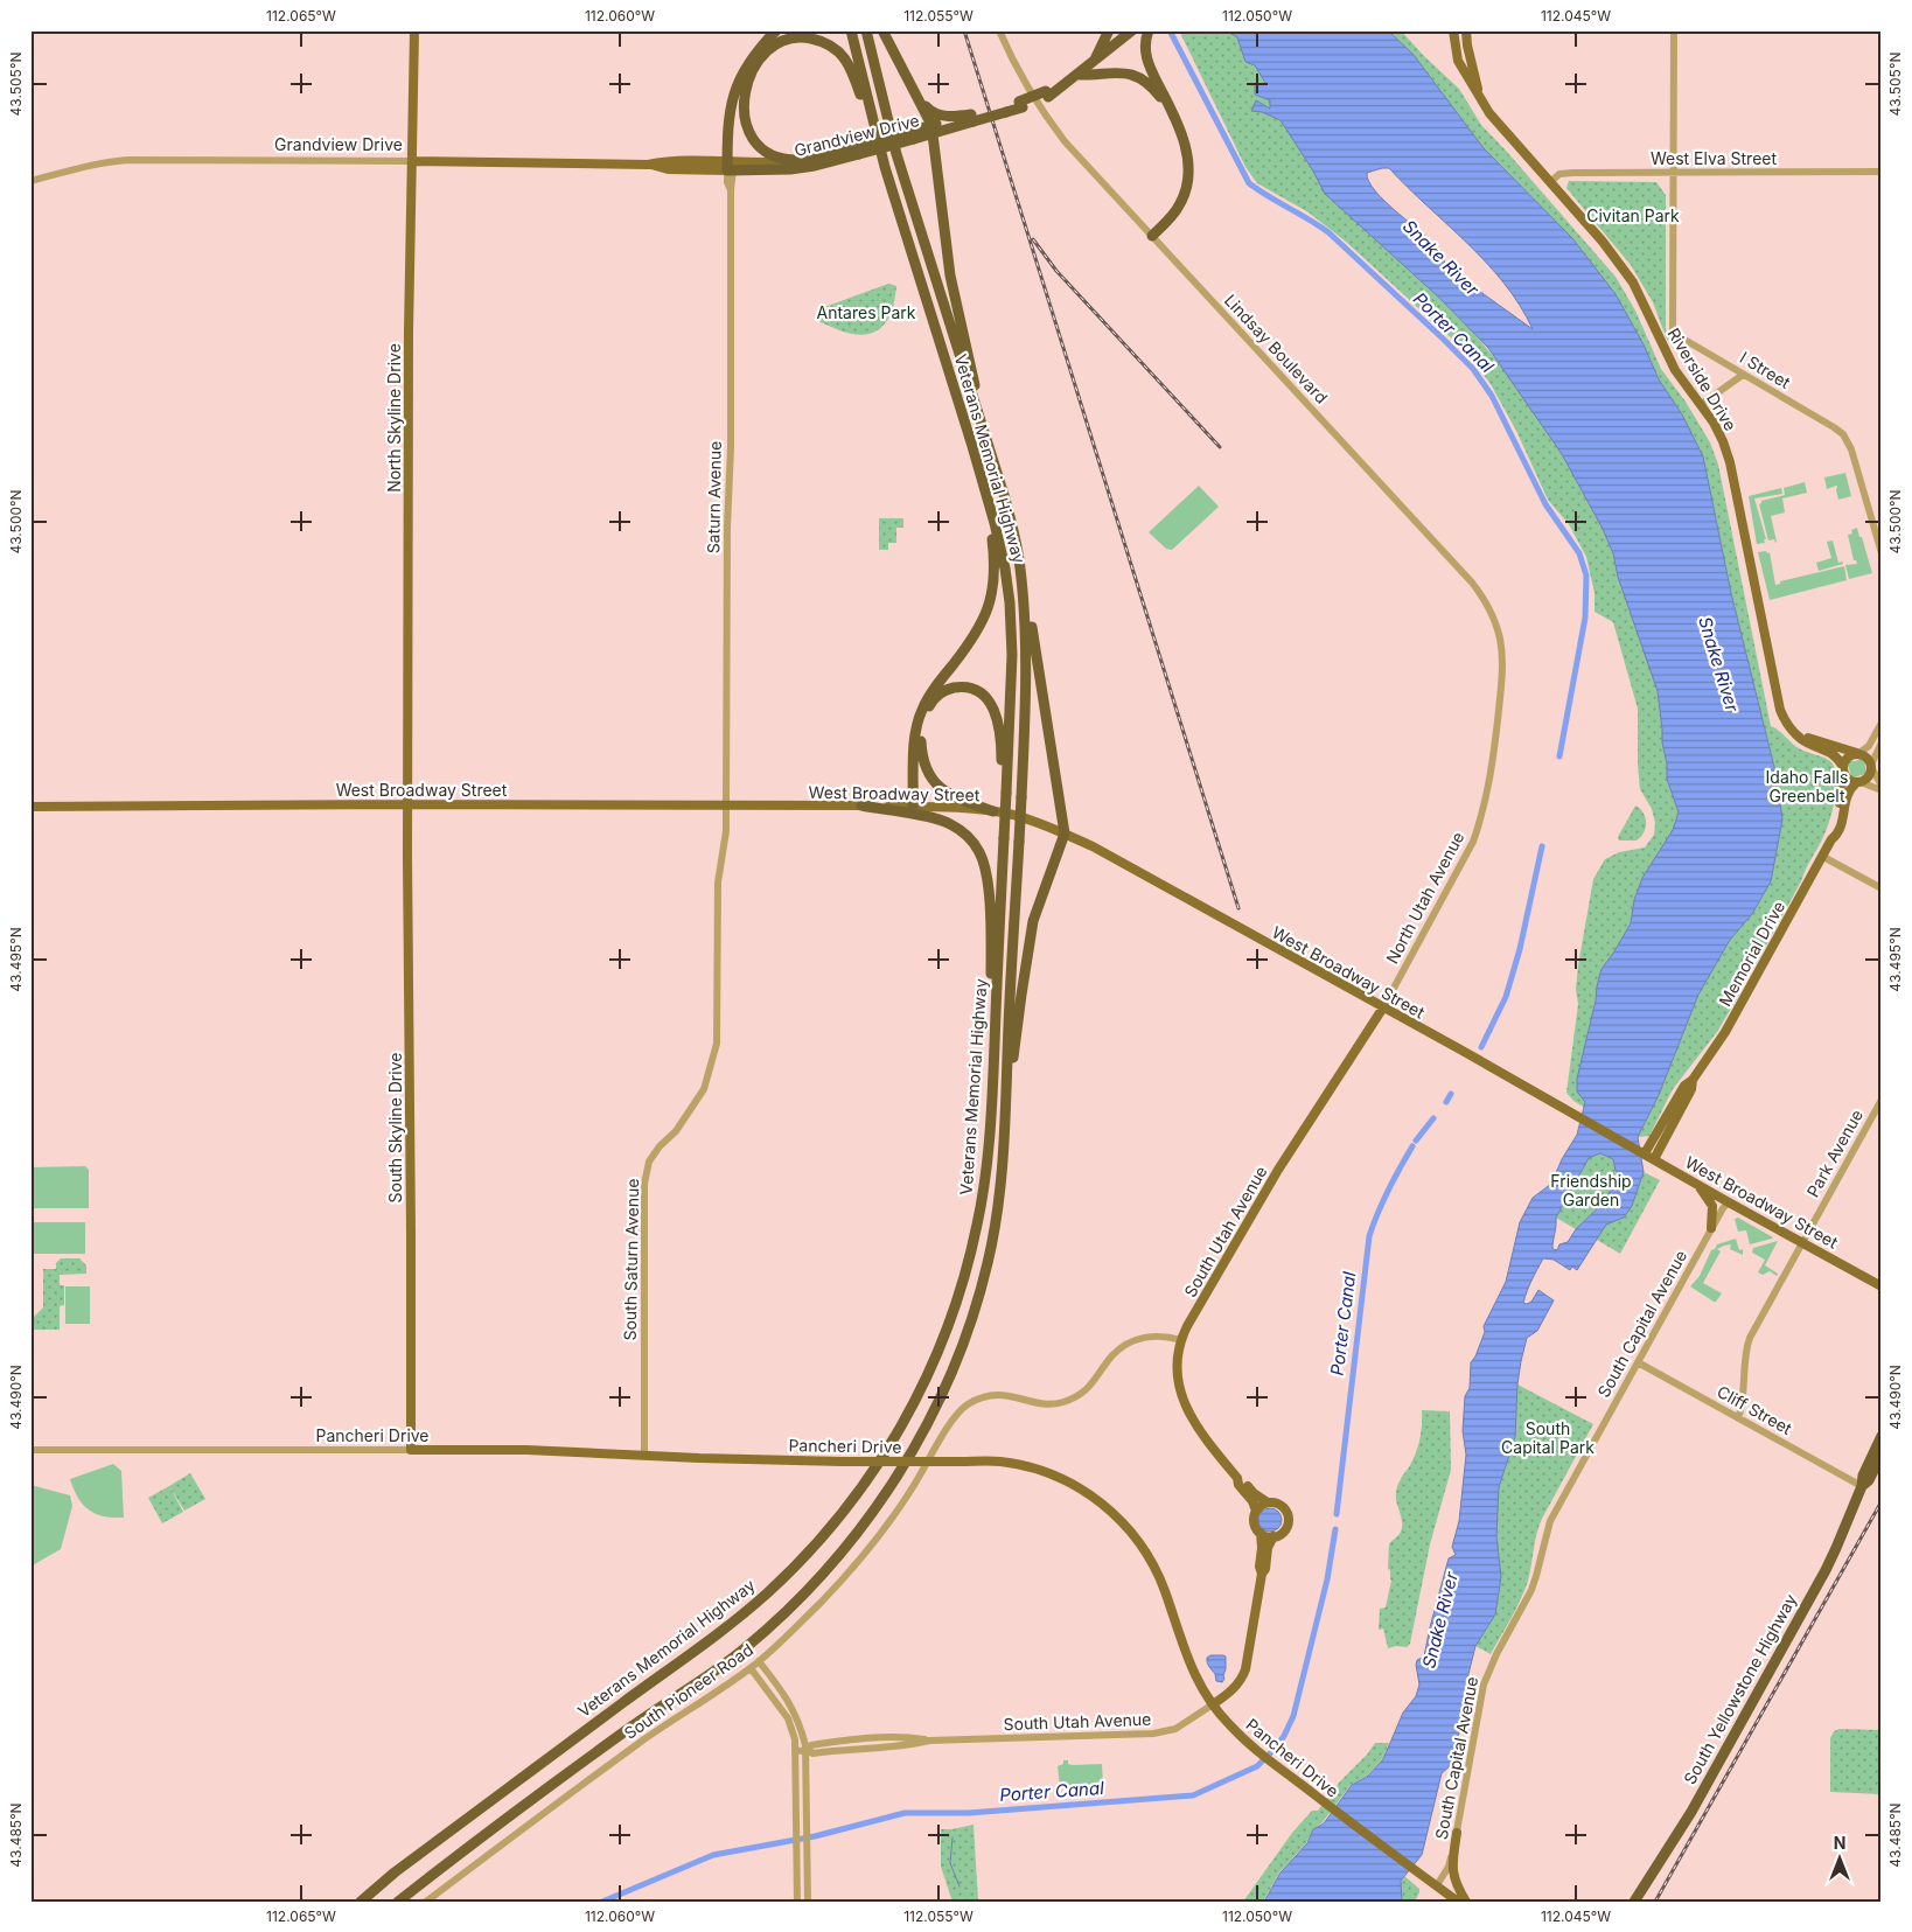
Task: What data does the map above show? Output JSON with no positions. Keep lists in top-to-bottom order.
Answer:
{
  "streets": {
    "highway": ["Grandview Drive", "Veterans Memorial Highway", "South Yellowstone Highway"],
    "main road": [
      "Riverside Drive",
      "North Skyline Drive",
      "West Broadway Street",
      "Memorial Drive",
      "South Skyline Drive",
      "South Utah Avenue",
      "Pancheri Drive"
    ],
    "street": [
      "West Elva Street",
      "Lindsay Boulevard",
      "I Street",
      "Saturn Avenue",
      "North Utah Avenue",
      "Park Avenue",
      "South Saturn Avenue",
      "South Capital Avenue",
      "Cliff Street",
      "South Pioneer Road"
    ]
  },
  "crossings": [
    ["Grandview Drive", "North Skyline Drive"],
    ["Grandview Drive", "Saturn Avenue"],
    ["West Elva Street", "I Street"],
    ["West Elva Street", "Riverside Drive"],
    ["Lindsay Boulevard", "North Utah Avenue"],
    ["Riverside Drive", "Memorial Drive"],
    ["North Skyline Drive", "West Broadway Street"],
    ["North Skyline Drive", "South Skyline Drive"],
    ["Saturn Avenue", "West Broadway Street"],
    ["Saturn Avenue", "South Saturn Avenue"],
    ["West Broadway Street", "North Utah Avenue"],
    ["West Broadway Street", "Memorial Drive"],
    ["West Broadway Street", "South Skyline Drive"],
    ["West Broadway Street", "Park Avenue"],
    ["West Broadway Street", "South Utah Avenue"],
    ["West Broadway Street", "South Saturn Avenue"],
    ["West Broadway Street", "South Capital Avenue"],
    ["North Utah Avenue", "South Utah Avenue"],
    ["South Skyline Drive", "Pancheri Drive"],
    ["Park Avenue", "Cliff Street"],
    ["South Utah Avenue", "Pancheri Drive"],
    ["South Utah Avenue", "South Pioneer Road"],
    ["South Saturn Avenue", "Pancheri Drive"],
    ["South Capital Avenue", "Cliff Street"],
    ["South Capital Avenue", "Pancheri Drive"],
    ["Cliff Street", "South Yellowstone Highway"]
  ],
  "water": ["Snake River", "Porter Canal"],
  "parks": [
    "Civitan Park",
    "Antares Park",
    "Idaho Falls Greenbelt",
    "Friendship Garden",
    "South Capital Park"
  ],
  "north": "top",
  "coordinates": [
    "112.065°W",
    "112.060°W",
    "112.055°W",
    "112.050°W",
    "112.045°W",
    "43.505°N",
    "43.500°N",
    "43.495°N",
    "43.490°N",
    "43.485°N"
  ]
}
